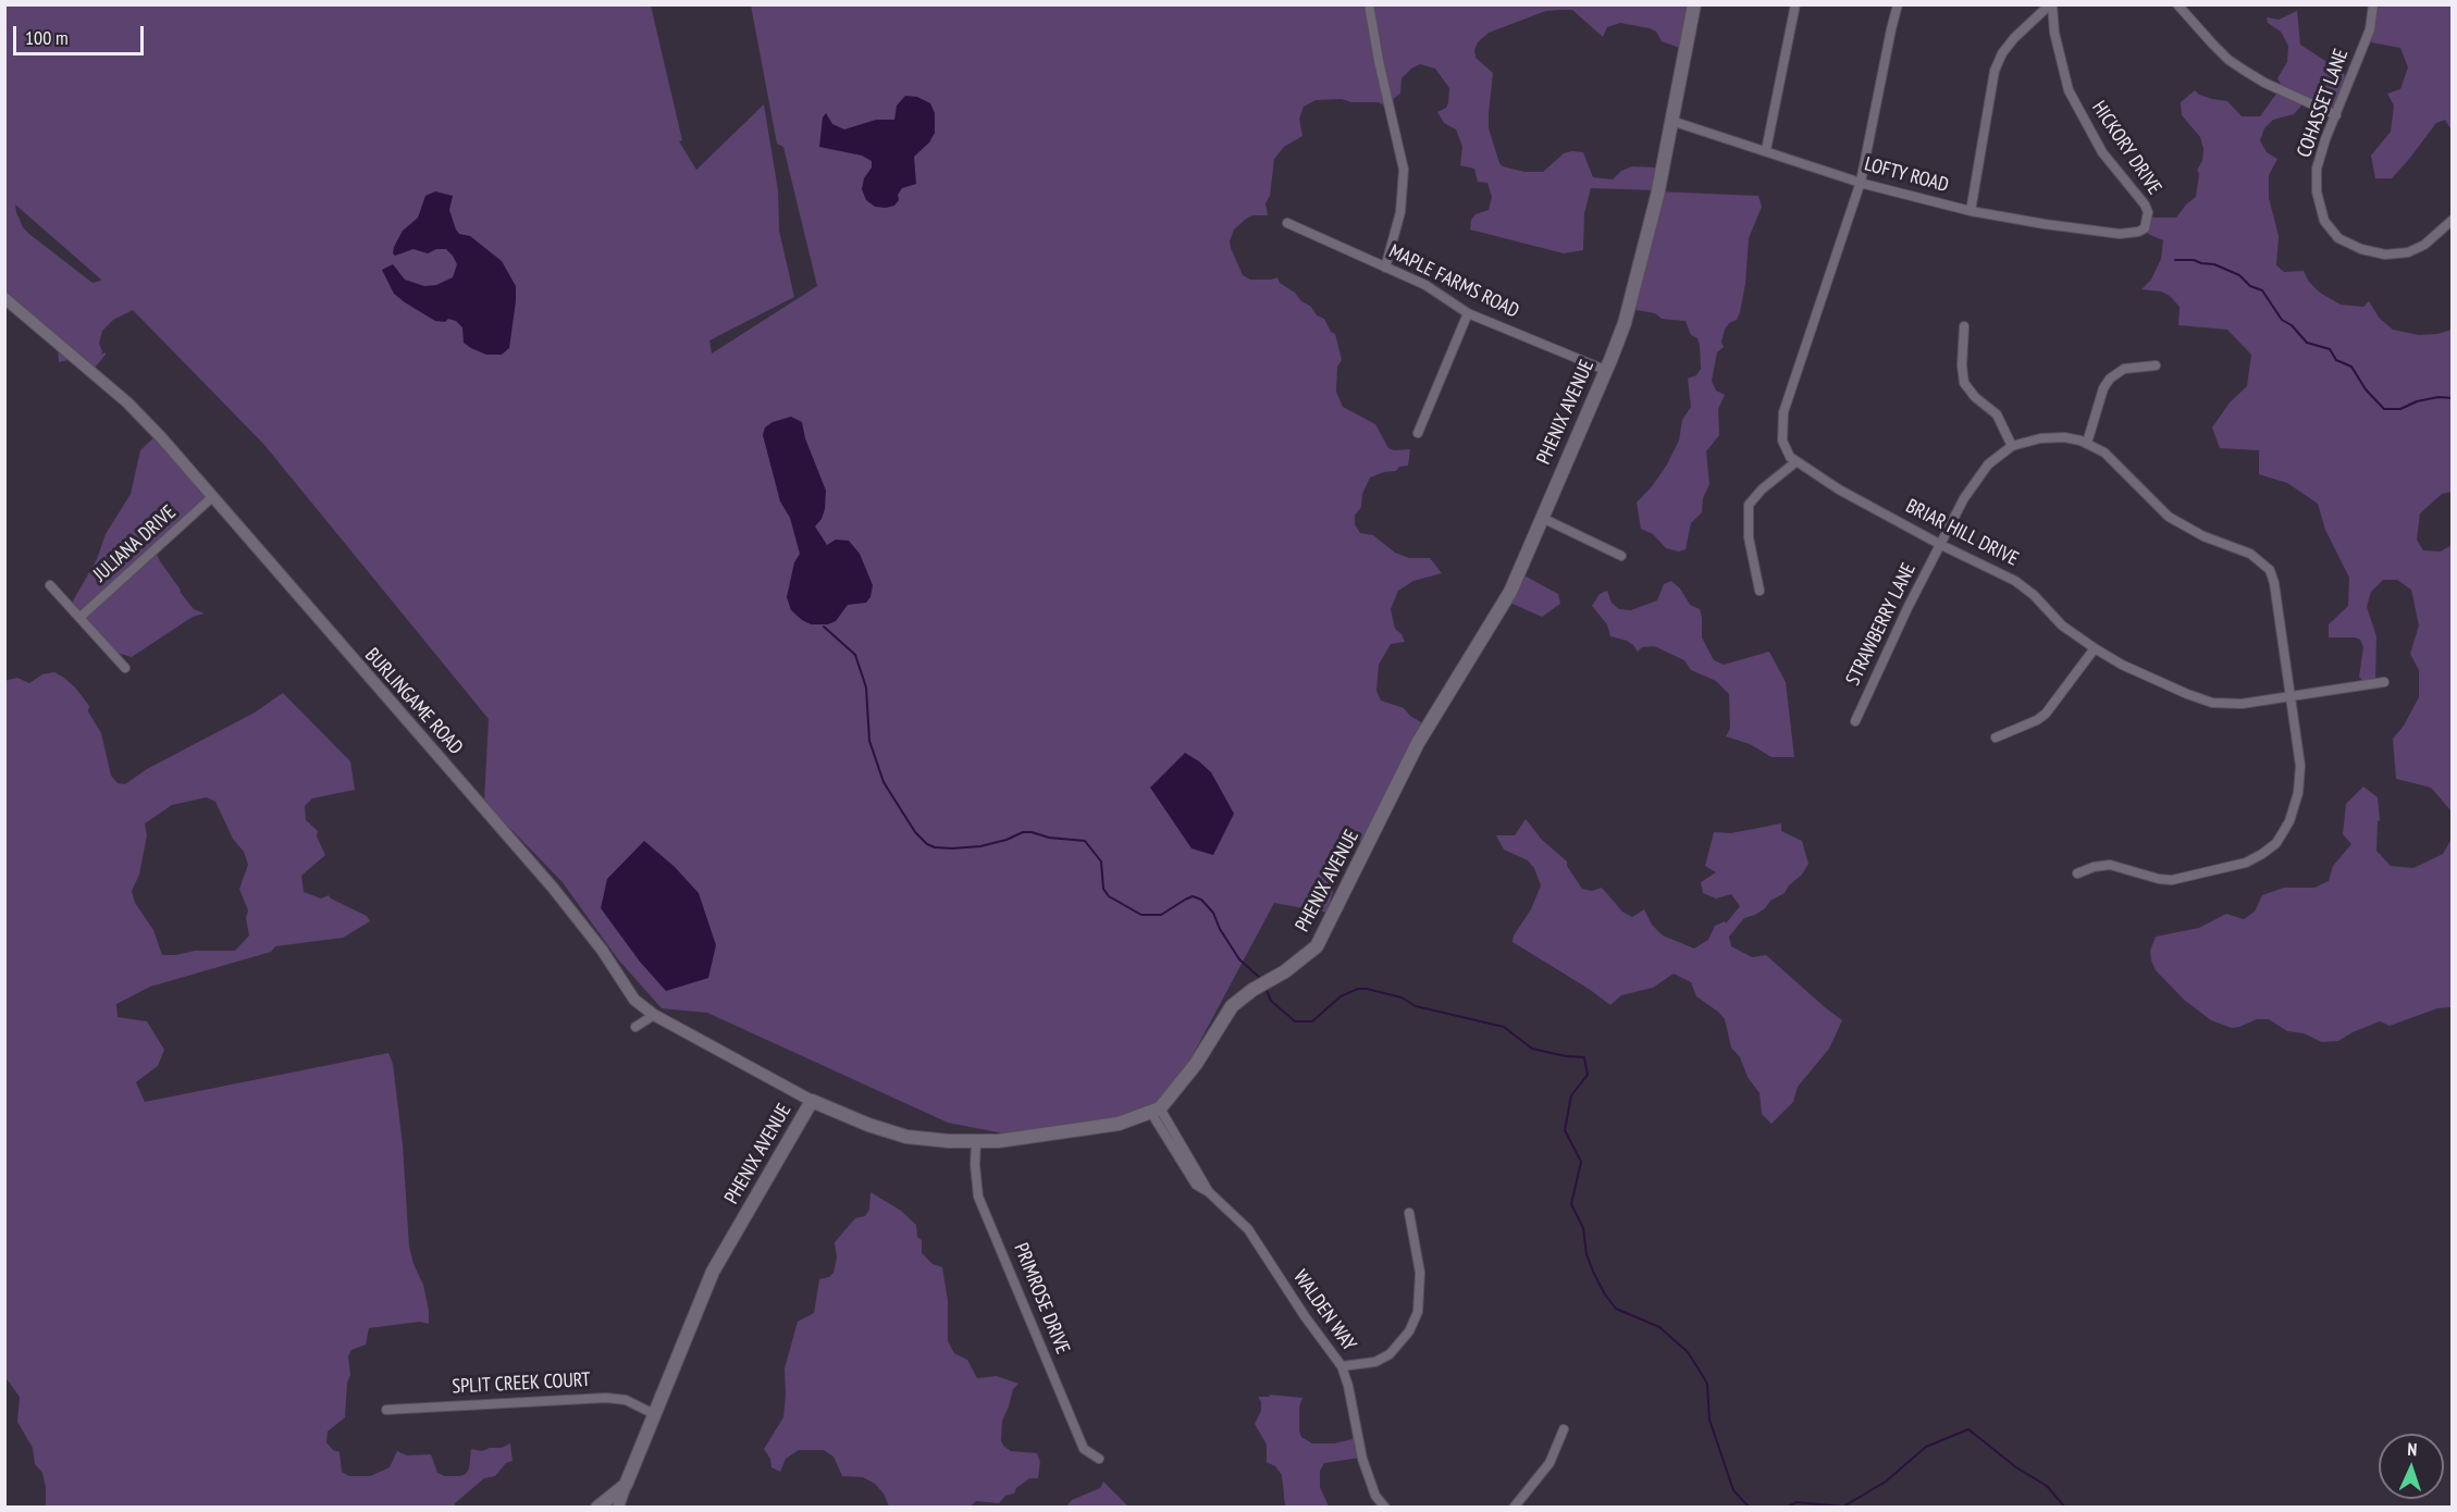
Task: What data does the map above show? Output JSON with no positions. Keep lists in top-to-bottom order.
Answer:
{
  "streets": {
    "main road": ["PHENIX AVENUE"],
    "street": [
      "COHASSET LANE",
      "HICKORY DRIVE",
      "LOFTY ROAD",
      "MAPLE FARMS ROAD",
      "BRIAR HILL DRIVE",
      "JULIANA DRIVE",
      "STRAWBERRY LANE",
      "BURLINGAME ROAD",
      "PRIMROSE DRIVE",
      "WALDEN WAY",
      "SPLIT CREEK COURT"
    ]
  },
  "crossings": [
    ["HICKORY DRIVE", "LOFTY ROAD"],
    ["LOFTY ROAD", "PHENIX AVENUE"],
    ["MAPLE FARMS ROAD", "PHENIX AVENUE"],
    ["PHENIX AVENUE", "BURLINGAME ROAD"],
    ["PHENIX AVENUE", "PRIMROSE DRIVE"],
    ["PHENIX AVENUE", "WALDEN WAY"],
    ["PHENIX AVENUE", "SPLIT CREEK COURT"],
    ["BRIAR HILL DRIVE", "STRAWBERRY LANE"],
    ["JULIANA DRIVE", "BURLINGAME ROAD"]
  ],
  "scale_bar": "100 m",
  "north": "top"
}
